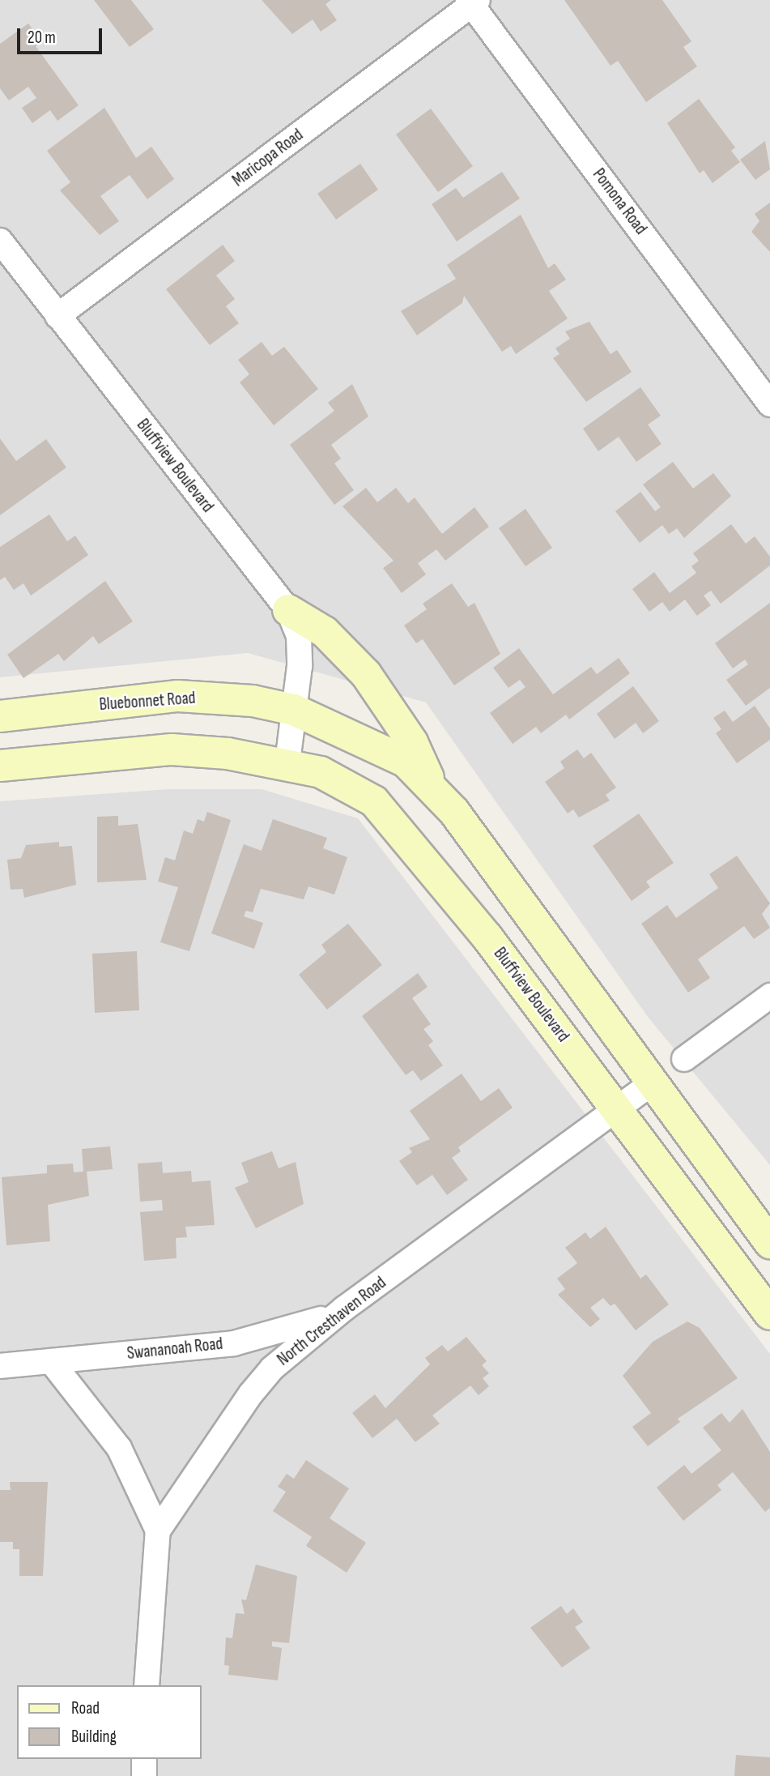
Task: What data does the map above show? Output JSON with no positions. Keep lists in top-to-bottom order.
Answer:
{
  "streets": {
    "main road": ["Bluffview Boulevard", "Bluebonnet Road"],
    "street": [
      "Maricopa Road",
      "Pomona Road",
      "North Cresthaven Road",
      "Swananoah Road"
    ]
  },
  "crossings": [
    ["Maricopa Road", "Pomona Road"],
    ["Maricopa Road", "Bluffview Boulevard"],
    ["Bluffview Boulevard", "Bluebonnet Road"],
    ["Bluffview Boulevard", "North Cresthaven Road"],
    ["North Cresthaven Road", "Swananoah Road"]
  ],
  "legend": ["Road", "Building"],
  "scale_bar": "20 m"
}
